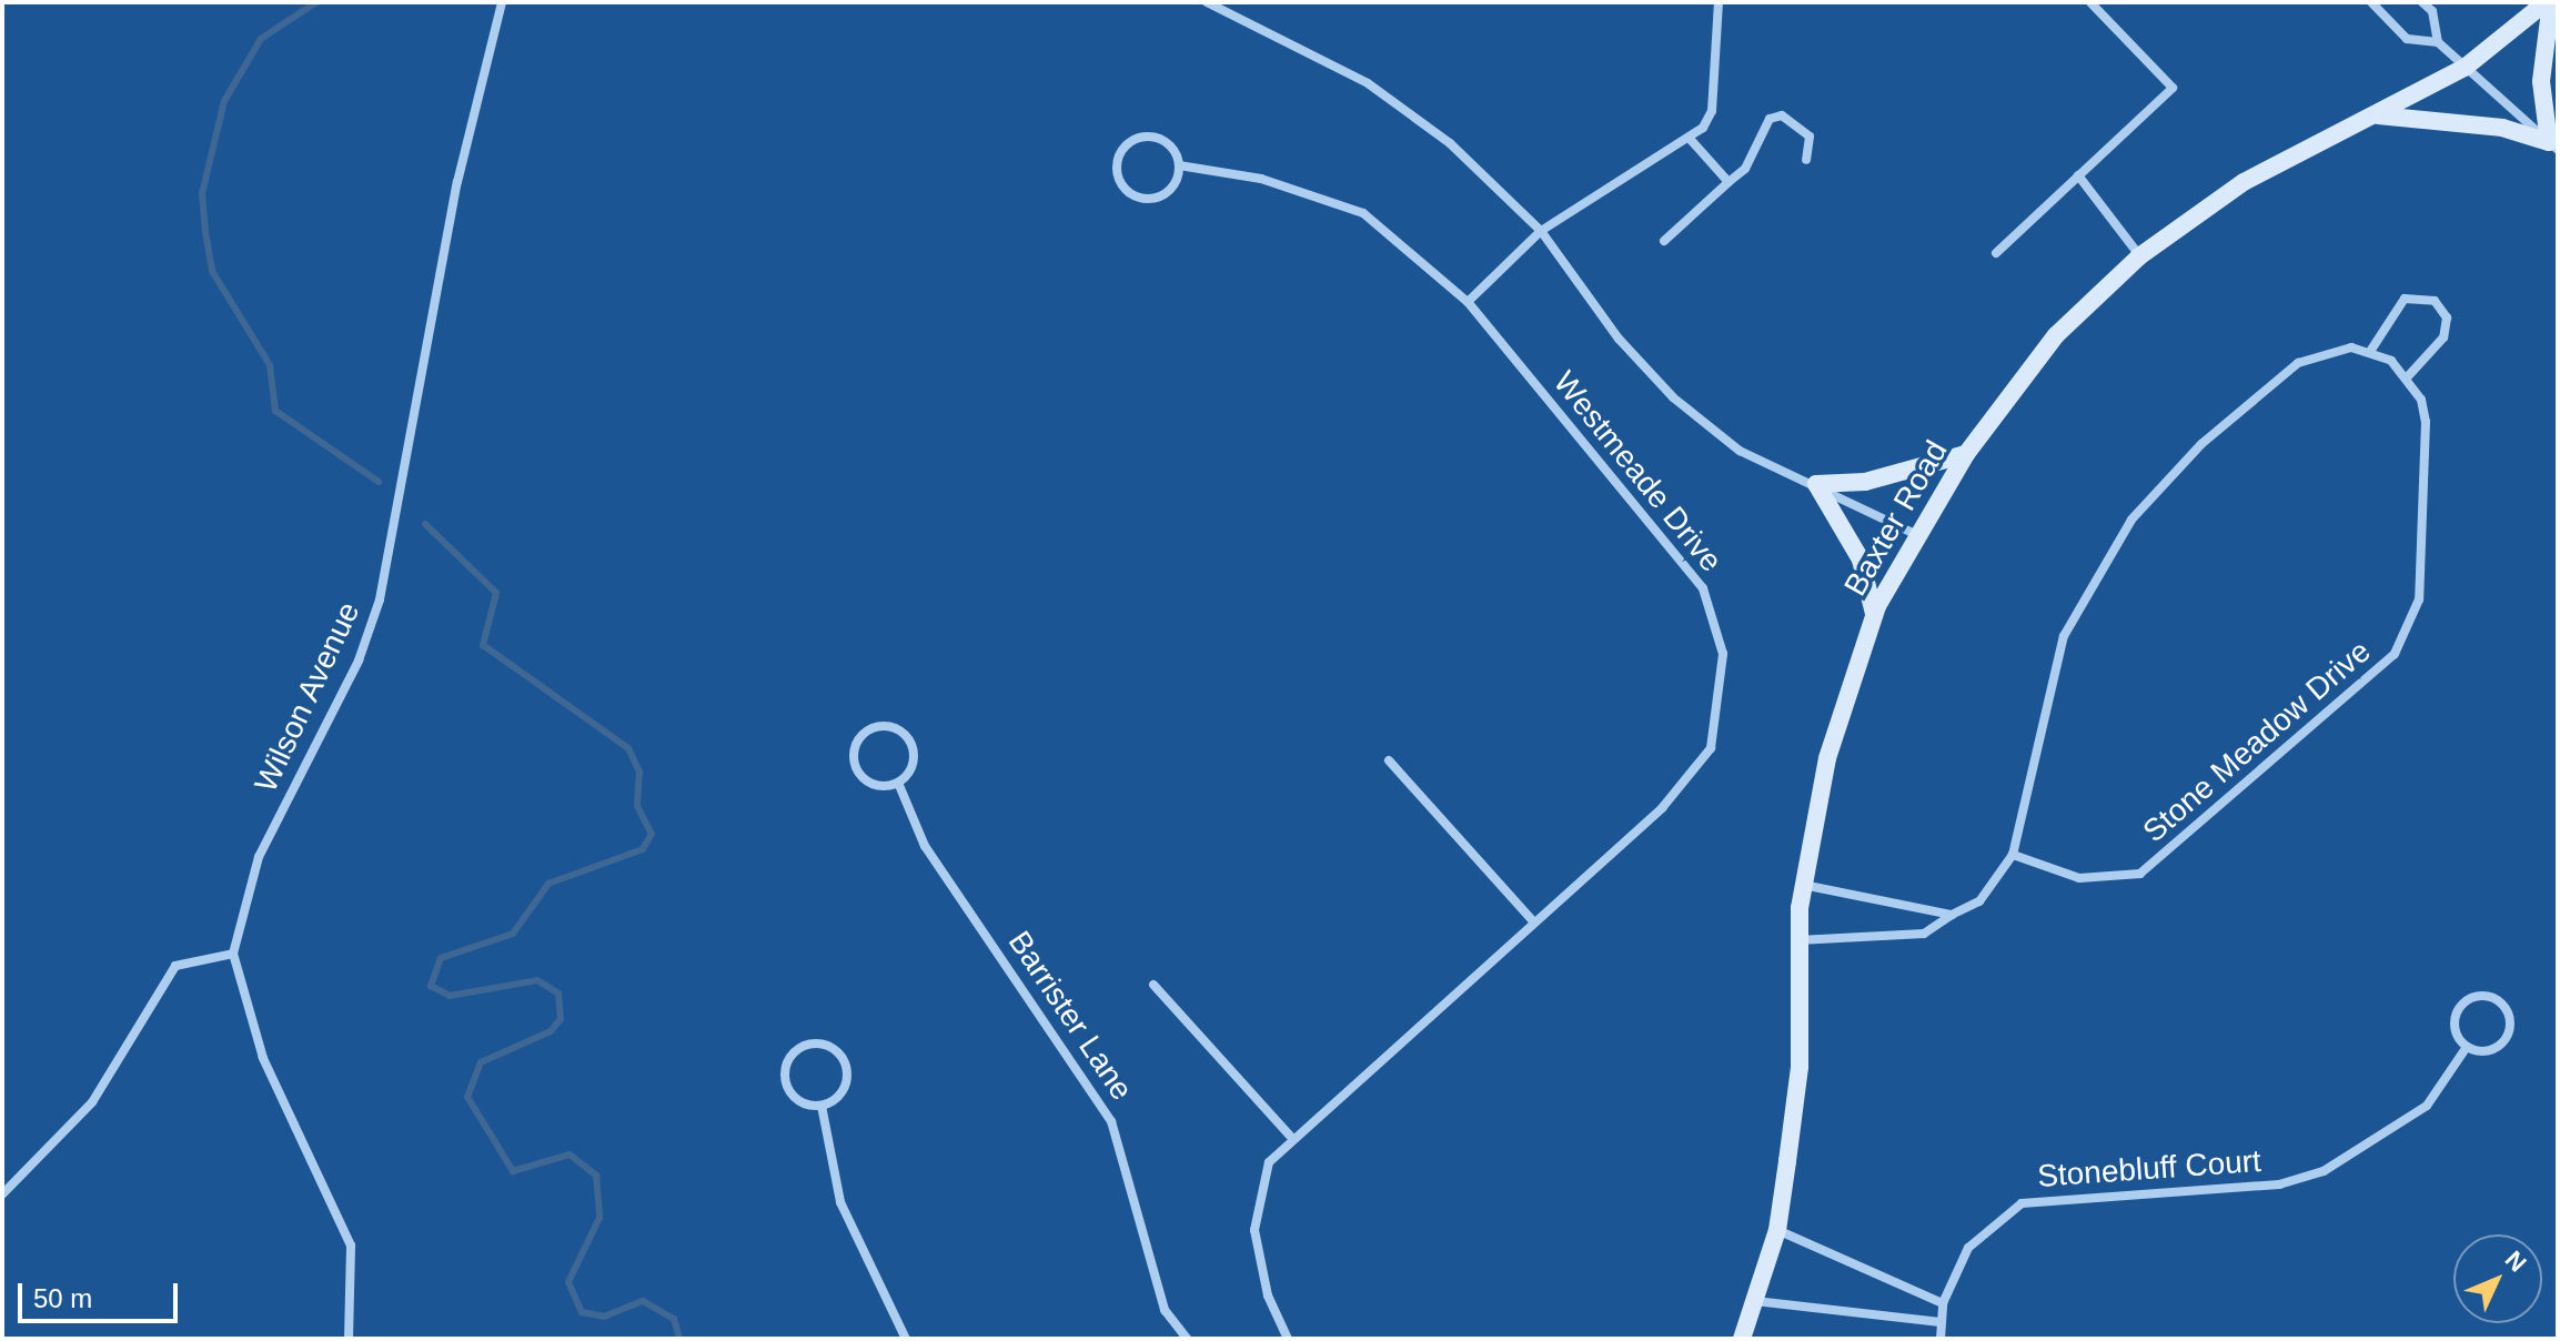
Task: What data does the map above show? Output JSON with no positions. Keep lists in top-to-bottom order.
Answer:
{
  "streets": {
    "main road": ["Baxter Road"],
    "street": [
      "Westmeade Drive",
      "Wilson Avenue",
      "Stone Meadow Drive",
      "Barrister Lane",
      "Stonebluff Court"
    ]
  },
  "scale_bar": "50 m",
  "north": "top right"
}
